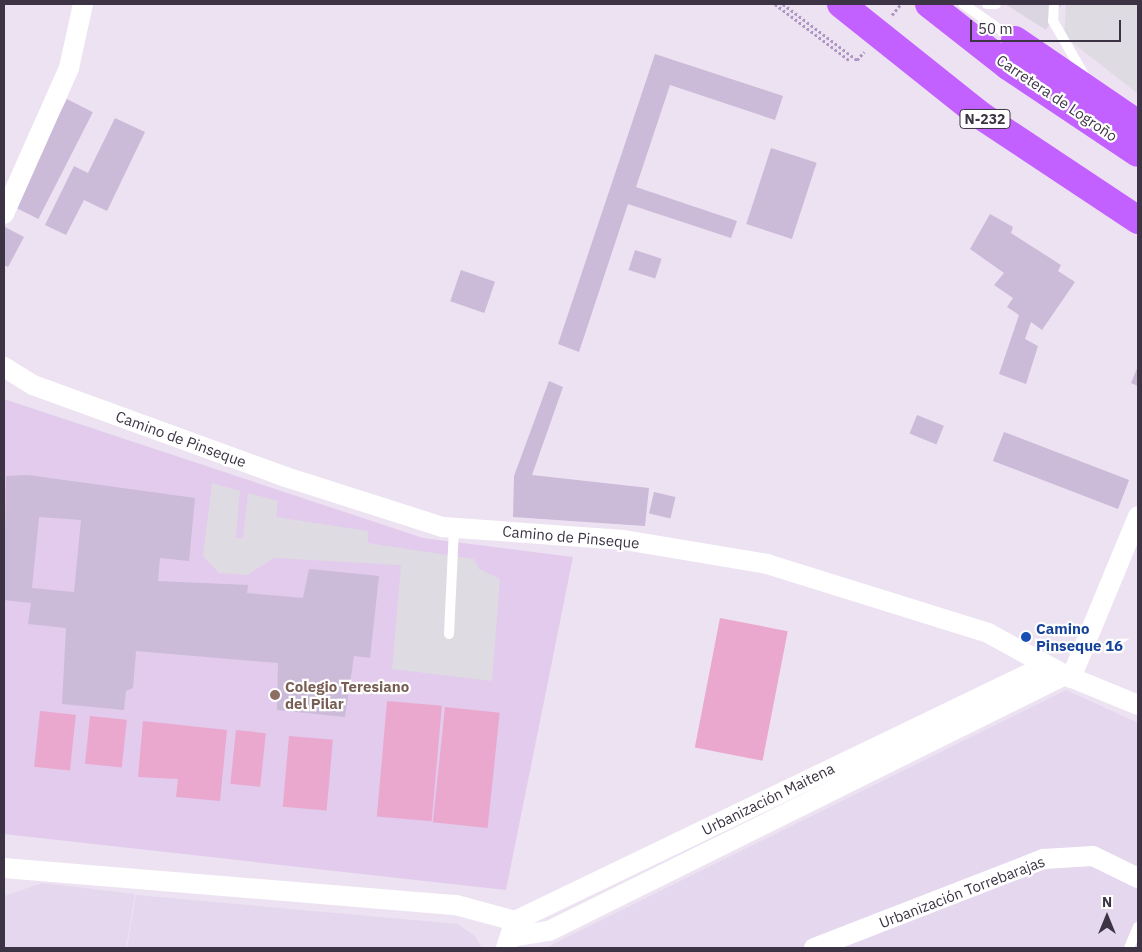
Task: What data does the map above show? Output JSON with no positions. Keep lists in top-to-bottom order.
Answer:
{
  "streets": {
    "highway": ["Carretera de Logroño", "N-232"],
    "street": ["Camino de Pinseque", "Urbanización Maitena", "Urbanización Torrebarajas"]
  },
  "crossings": [
    ["Camino de Pinseque", "Urbanización Maitena"]
  ],
  "places": ["Camino Pinseque 16", "Colegio Teresiano del Pilar"],
  "scale_bar": "50 m",
  "north": "top"
}
